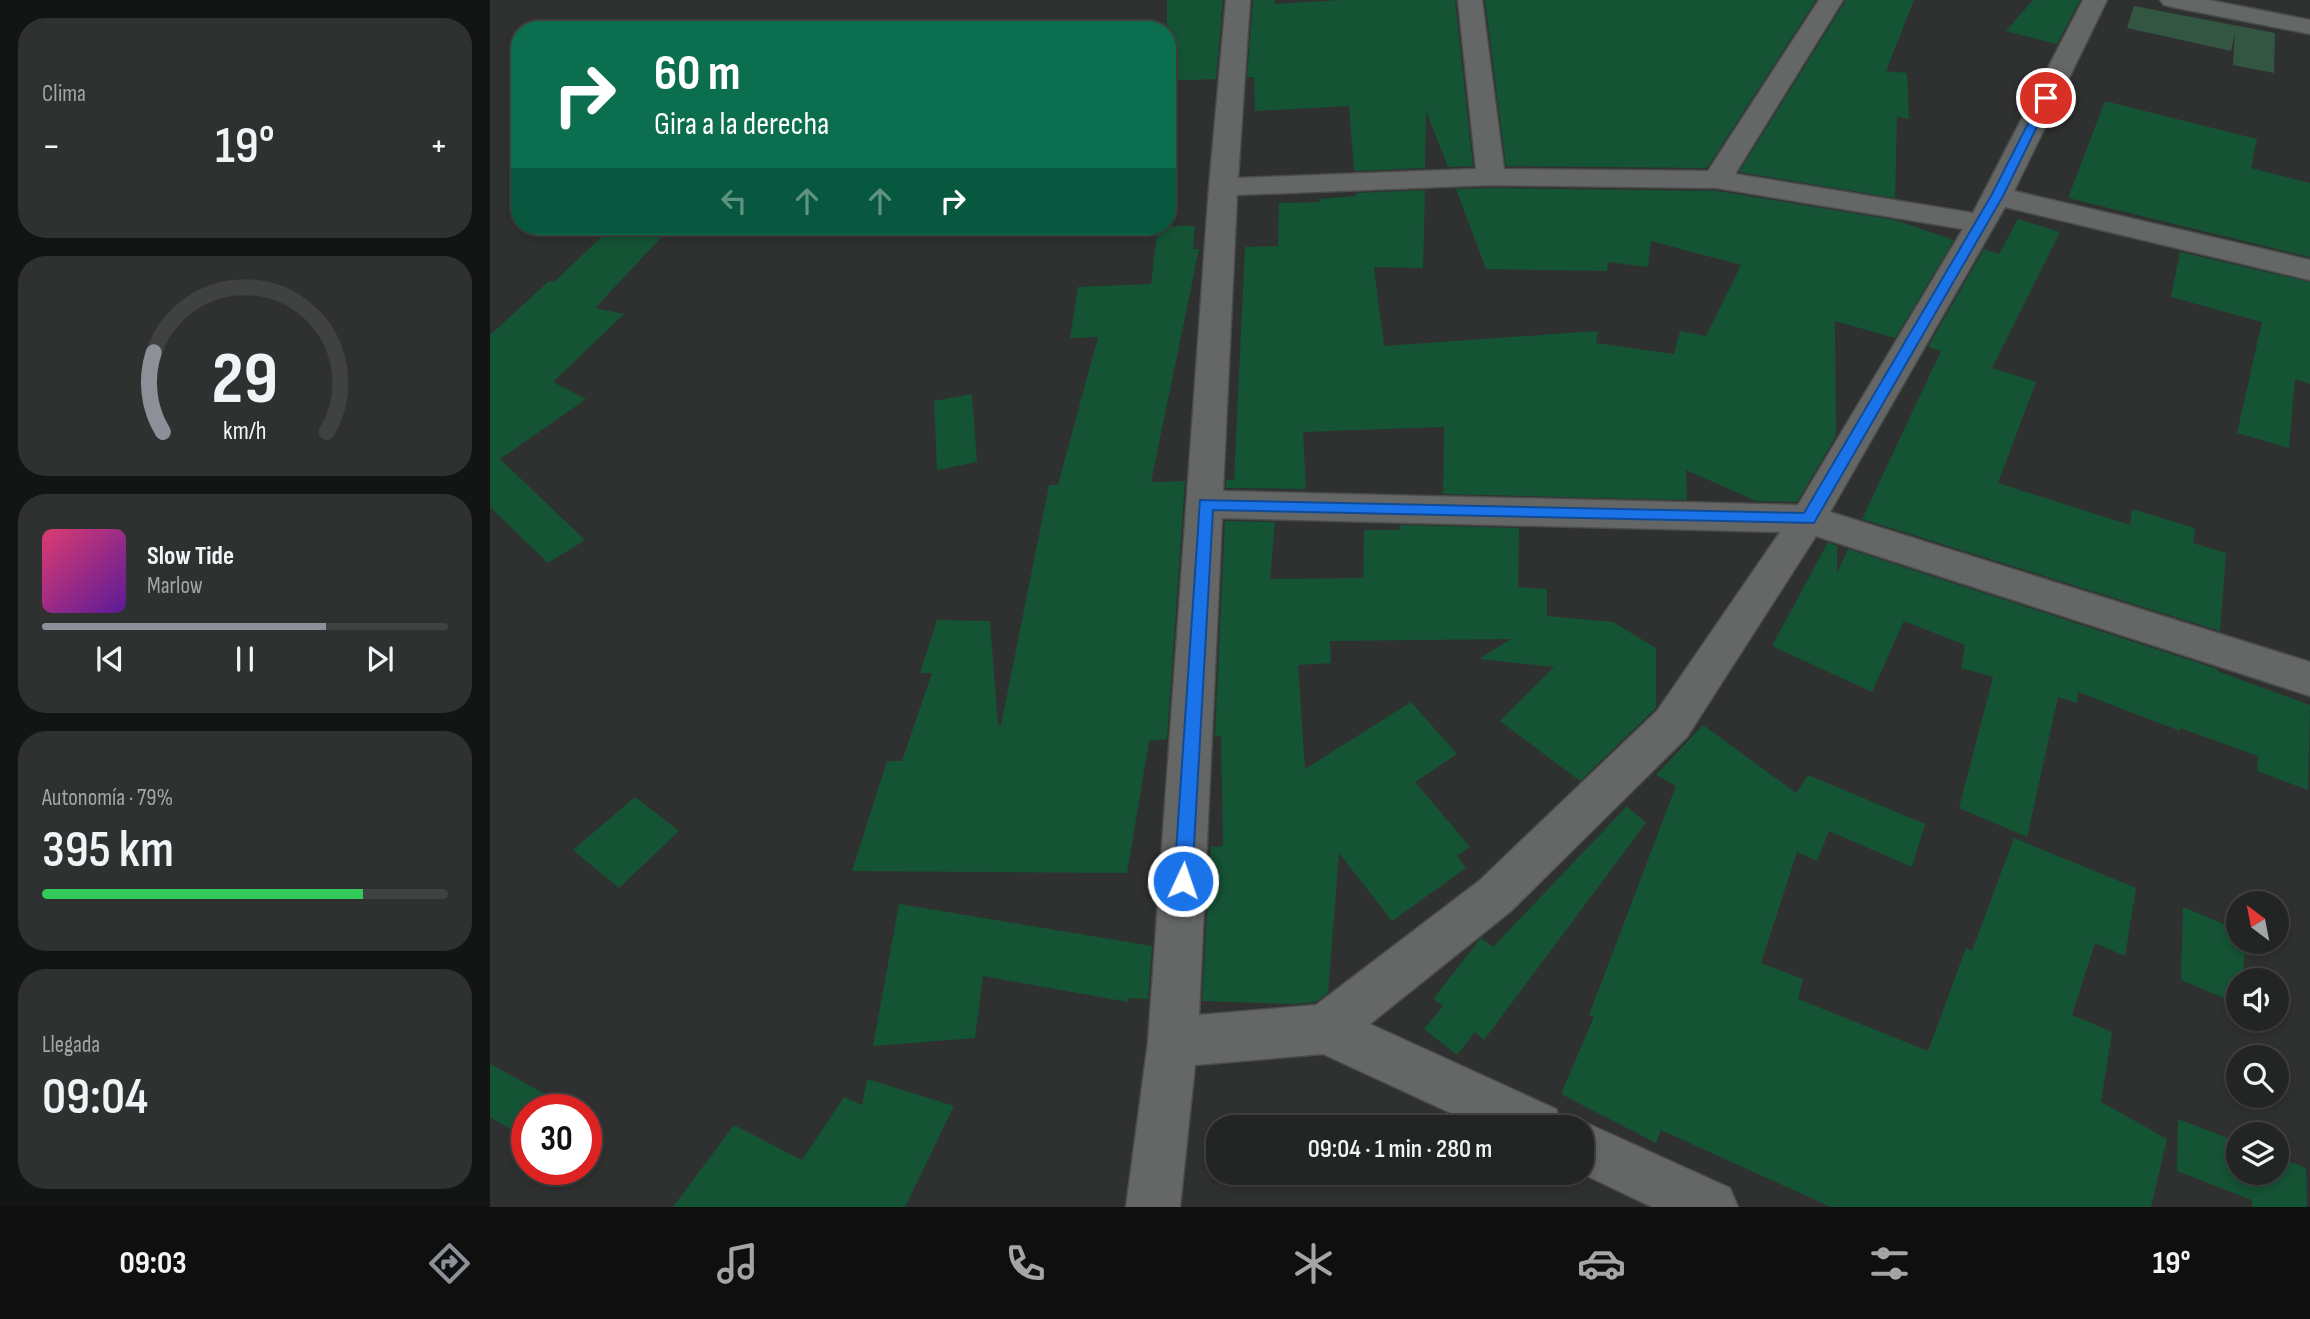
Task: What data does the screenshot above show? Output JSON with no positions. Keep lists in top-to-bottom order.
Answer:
{
  "north": "top left",
  "page": {
    "tile": [
      "Clima",
      ["Autonomía · 79%", "395 km"],
      ["Llegada", "09:04"]
    ],
    "turn": ["60 m", "Gira a la derecha"],
    "heat": ["−", "19°", "+"],
    "song": ["Slow Tide", "Marlow"],
    "limit": "30",
    "trip": "09:04 · 1 min · 280 m",
    "tabs": ["09:03", "19°"],
    "gauge": ["29", "km/h"]
  }
}
